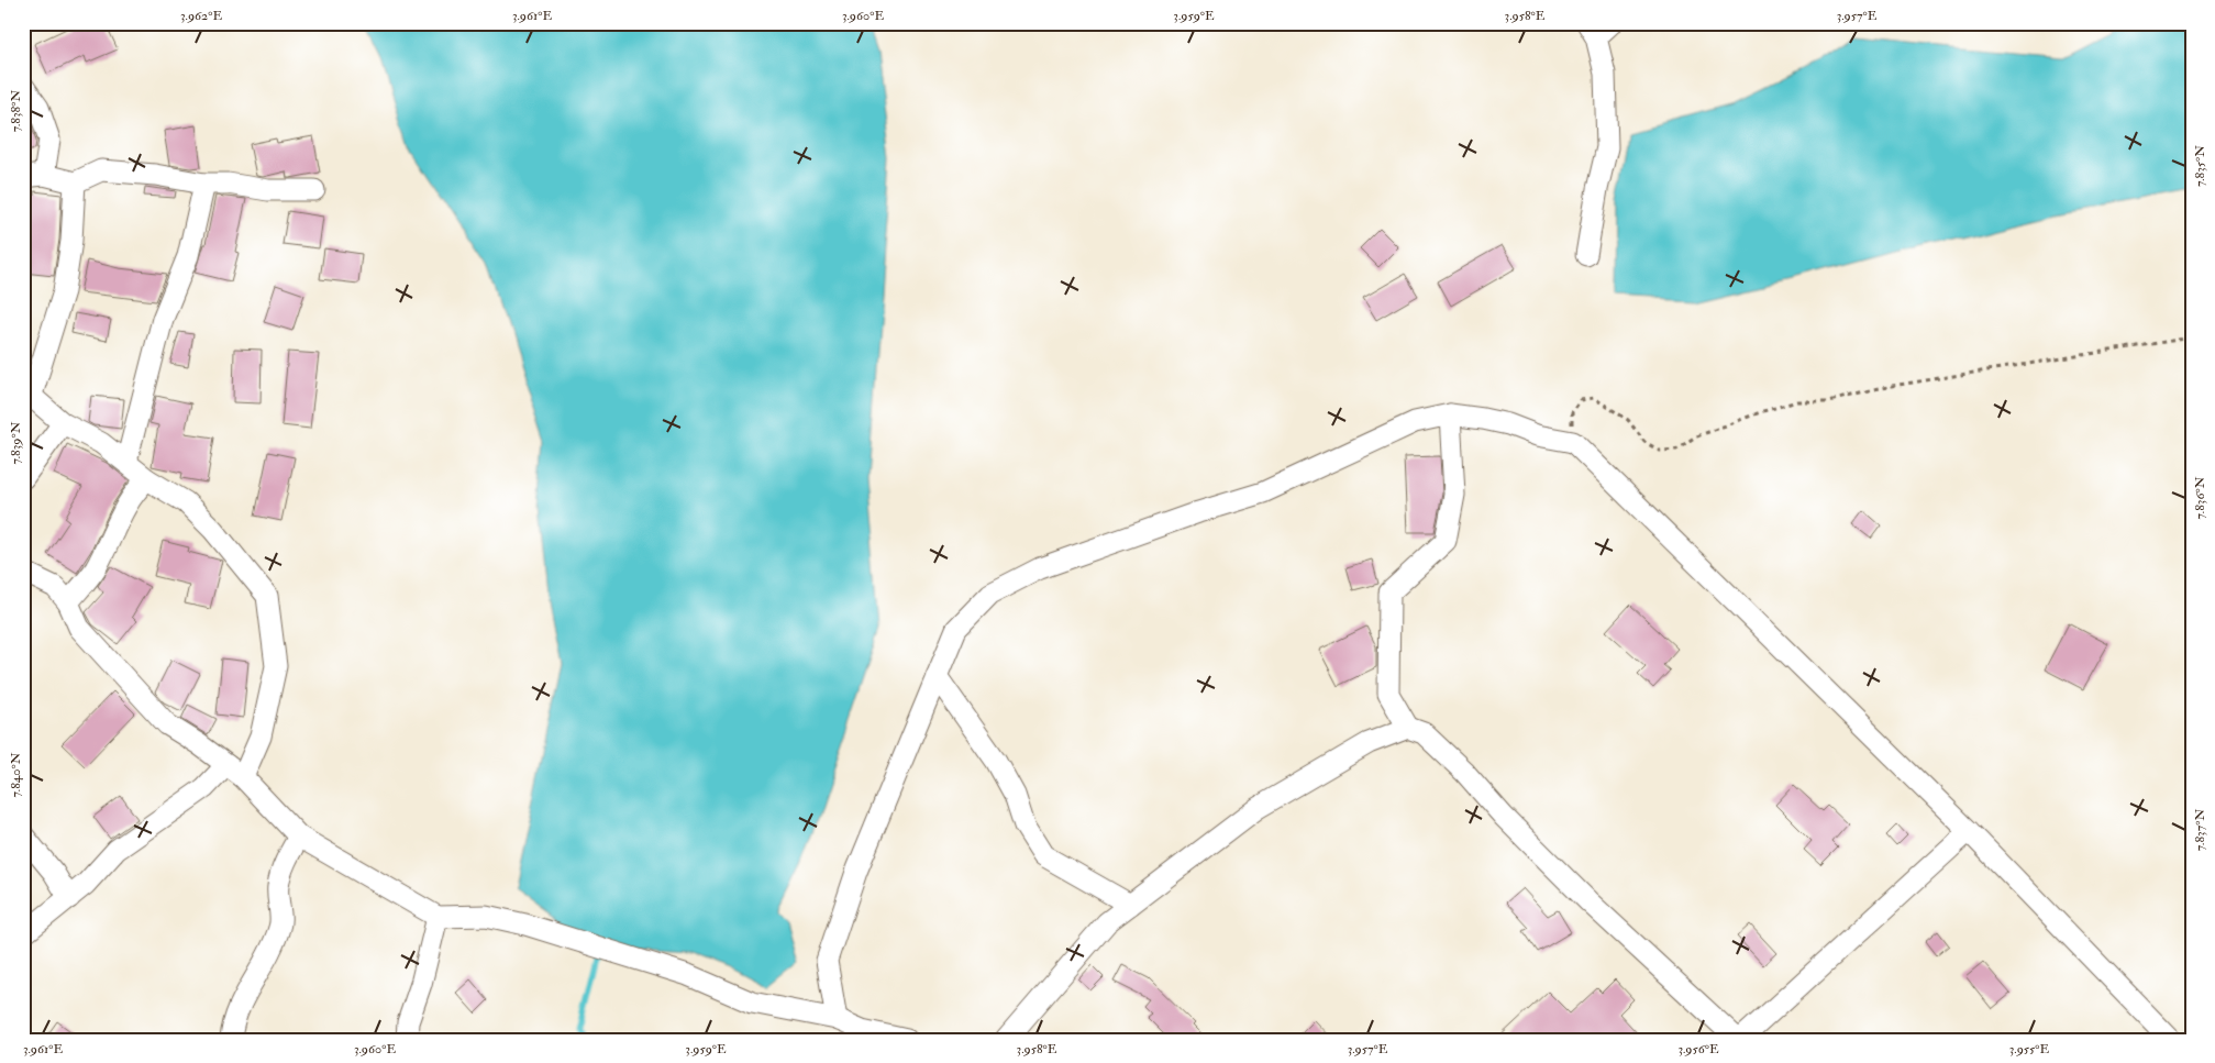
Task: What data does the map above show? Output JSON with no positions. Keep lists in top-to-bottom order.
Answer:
{
  "coordinates": [
    "3.962°E",
    "3.961°E",
    "3.960°E",
    "3.959°E",
    "3.958°E",
    "3.957°E",
    "7.838°N",
    "7.835°N",
    "7.839°N",
    "7.836°N",
    "7.840°N",
    "7.837°N",
    "3.956°E",
    "3.955°E"
  ]
}
